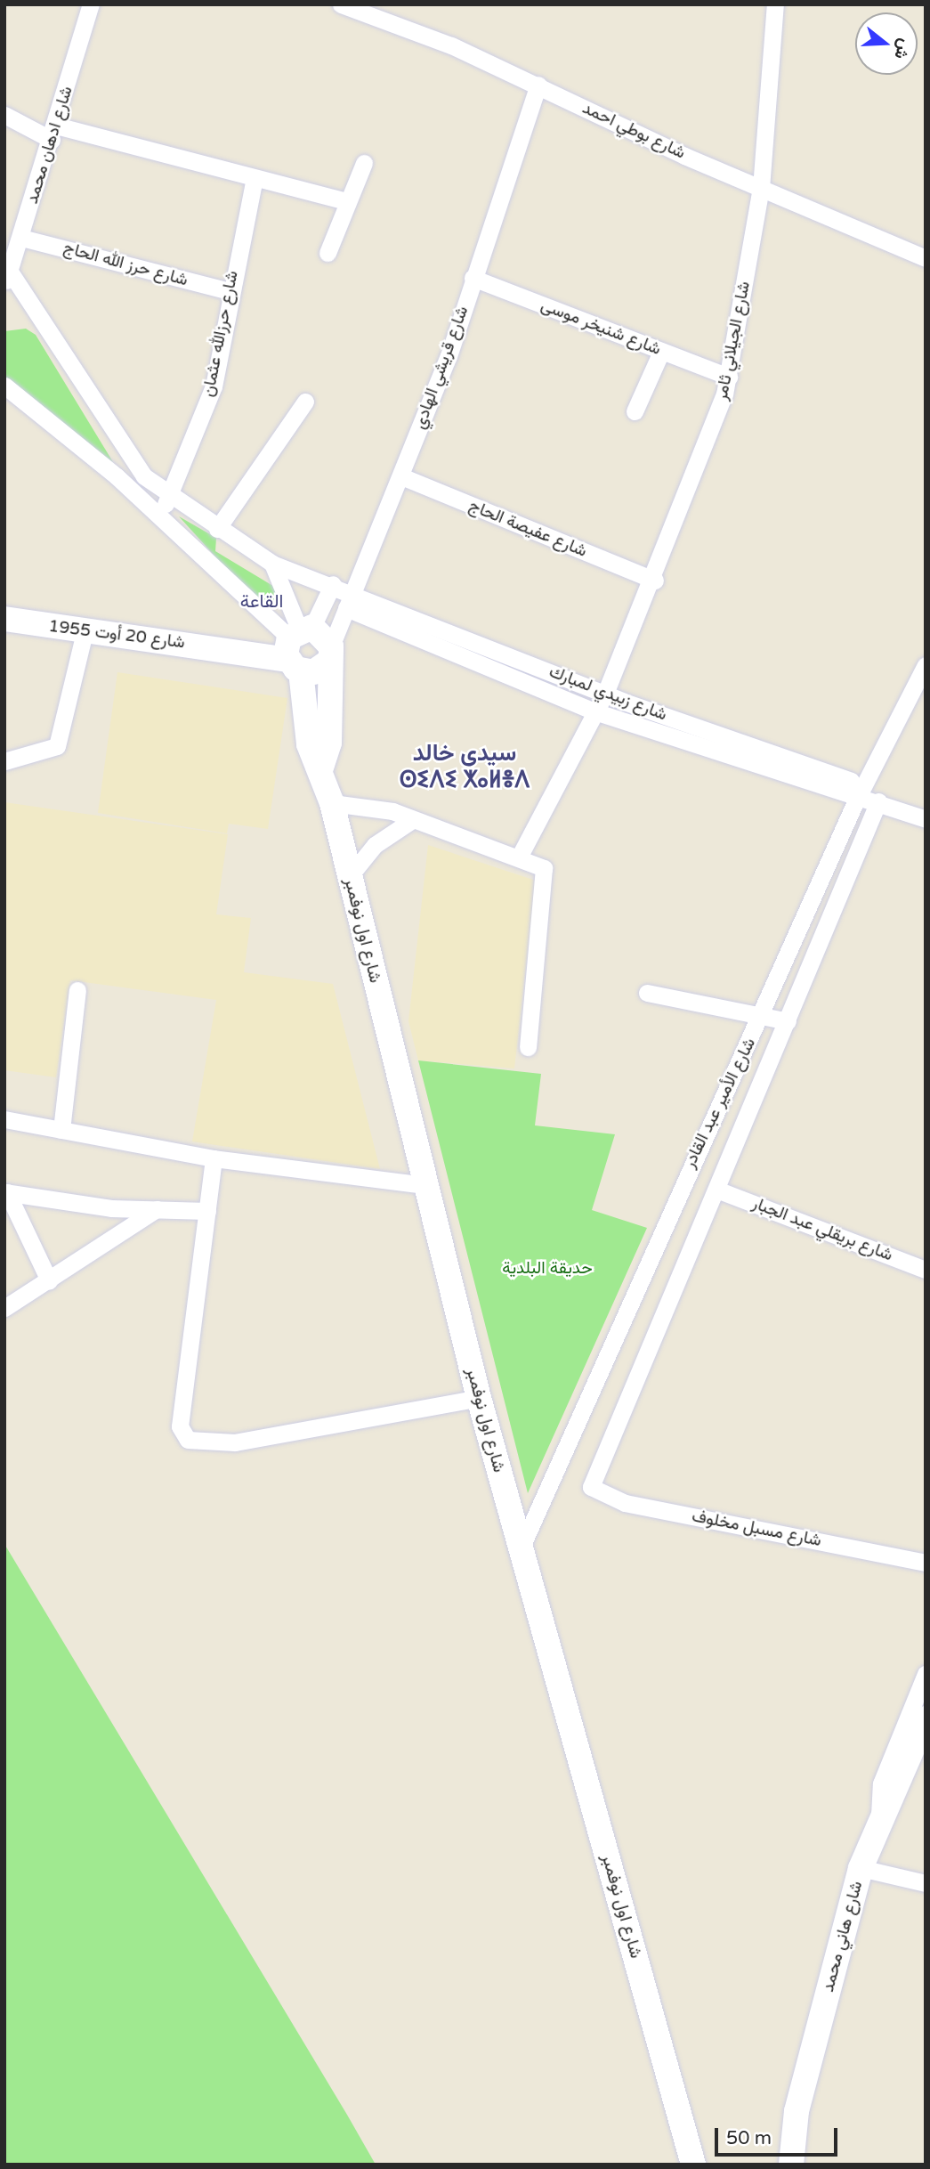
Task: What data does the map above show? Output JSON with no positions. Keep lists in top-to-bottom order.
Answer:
{
  "streets": {
    "main road": ["شارع 20 أوت 1955", "شارع اول نوفمبر", "شارع هاني محمد"],
    "street": [
      "شارع بوطي احمد",
      "شارع ادهان محمد",
      "شارع حرز الله الحاج",
      "شارع شنيخر موسى",
      "شارع حرزالله عثمان",
      "شارع الجيلاني ثامر",
      "شارع قريشي الهادي",
      "شارع عفيصة الحاج",
      "شارع زبيدي لمبارك",
      "شارع الأمير عبد القادر",
      "شارع بريقلي عبد الجبار",
      "شارع مسبل مخلوف"
    ]
  },
  "crossings": [
    ["شارع بوطي احمد", "شارع الجيلاني ثامر"],
    ["شارع بوطي احمد", "شارع قريشي الهادي"],
    ["شارع ادهان محمد", "شارع حرز الله الحاج"],
    ["شارع ادهان محمد", "شارع زبيدي لمبارك"],
    ["شارع حرز الله الحاج", "شارع حرزالله عثمان"],
    ["شارع شنيخر موسى", "شارع الجيلاني ثامر"],
    ["شارع شنيخر موسى", "شارع قريشي الهادي"],
    ["شارع حرزالله عثمان", "شارع زبيدي لمبارك"],
    ["شارع الجيلاني ثامر", "شارع عفيصة الحاج"],
    ["شارع الجيلاني ثامر", "شارع زبيدي لمبارك"],
    ["شارع قريشي الهادي", "شارع عفيصة الحاج"],
    ["شارع قريشي الهادي", "شارع زبيدي لمبارك"],
    ["شارع 20 أوت 1955", "شارع اول نوفمبر"],
    ["شارع زبيدي لمبارك", "شارع الأمير عبد القادر"],
    ["شارع اول نوفمبر", "شارع الأمير عبد القادر"],
    ["شارع الأمير عبد القادر", "شارع بريقلي عبد الجبار"],
    ["شارع الأمير عبد القادر", "شارع مسبل مخلوف"]
  ],
  "districts": ["القاعة", "سيدي خالد ⵙⵉⴷⵉ ⵅⴰⵍⴻⴷ"],
  "parks": ["حديقة البلدية"],
  "scale_bar": "50 m",
  "north": "right"
}
